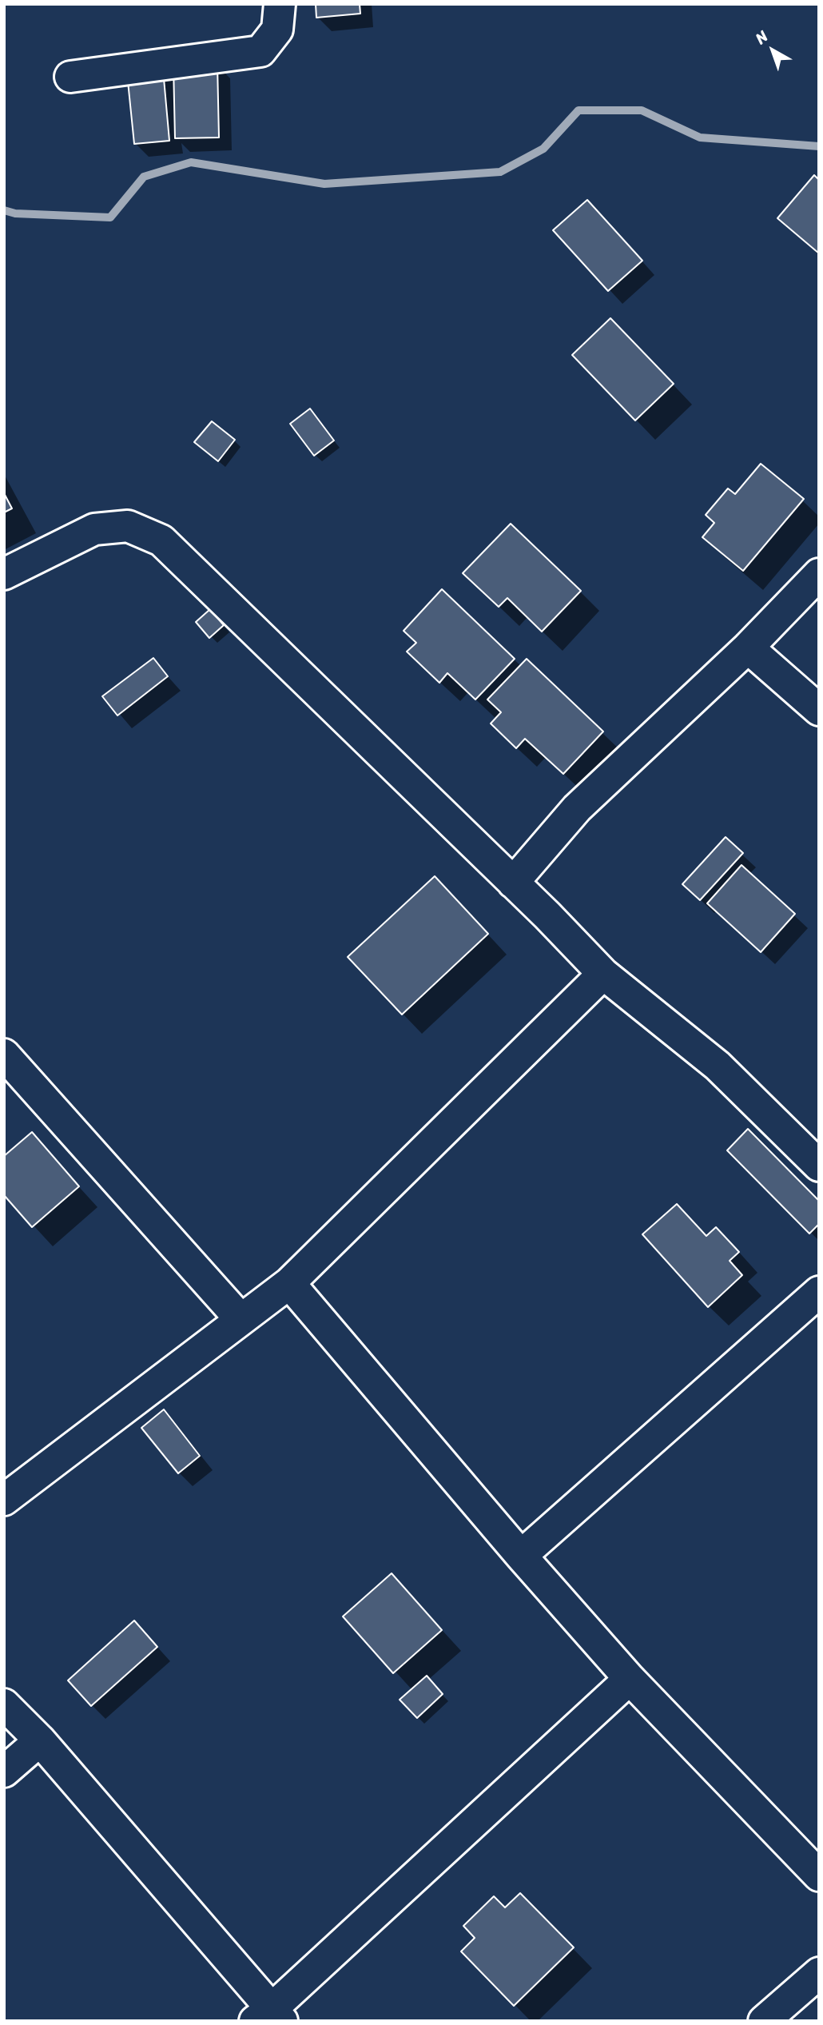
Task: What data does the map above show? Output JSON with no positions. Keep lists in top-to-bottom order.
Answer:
{
  "north": "top left"
}
